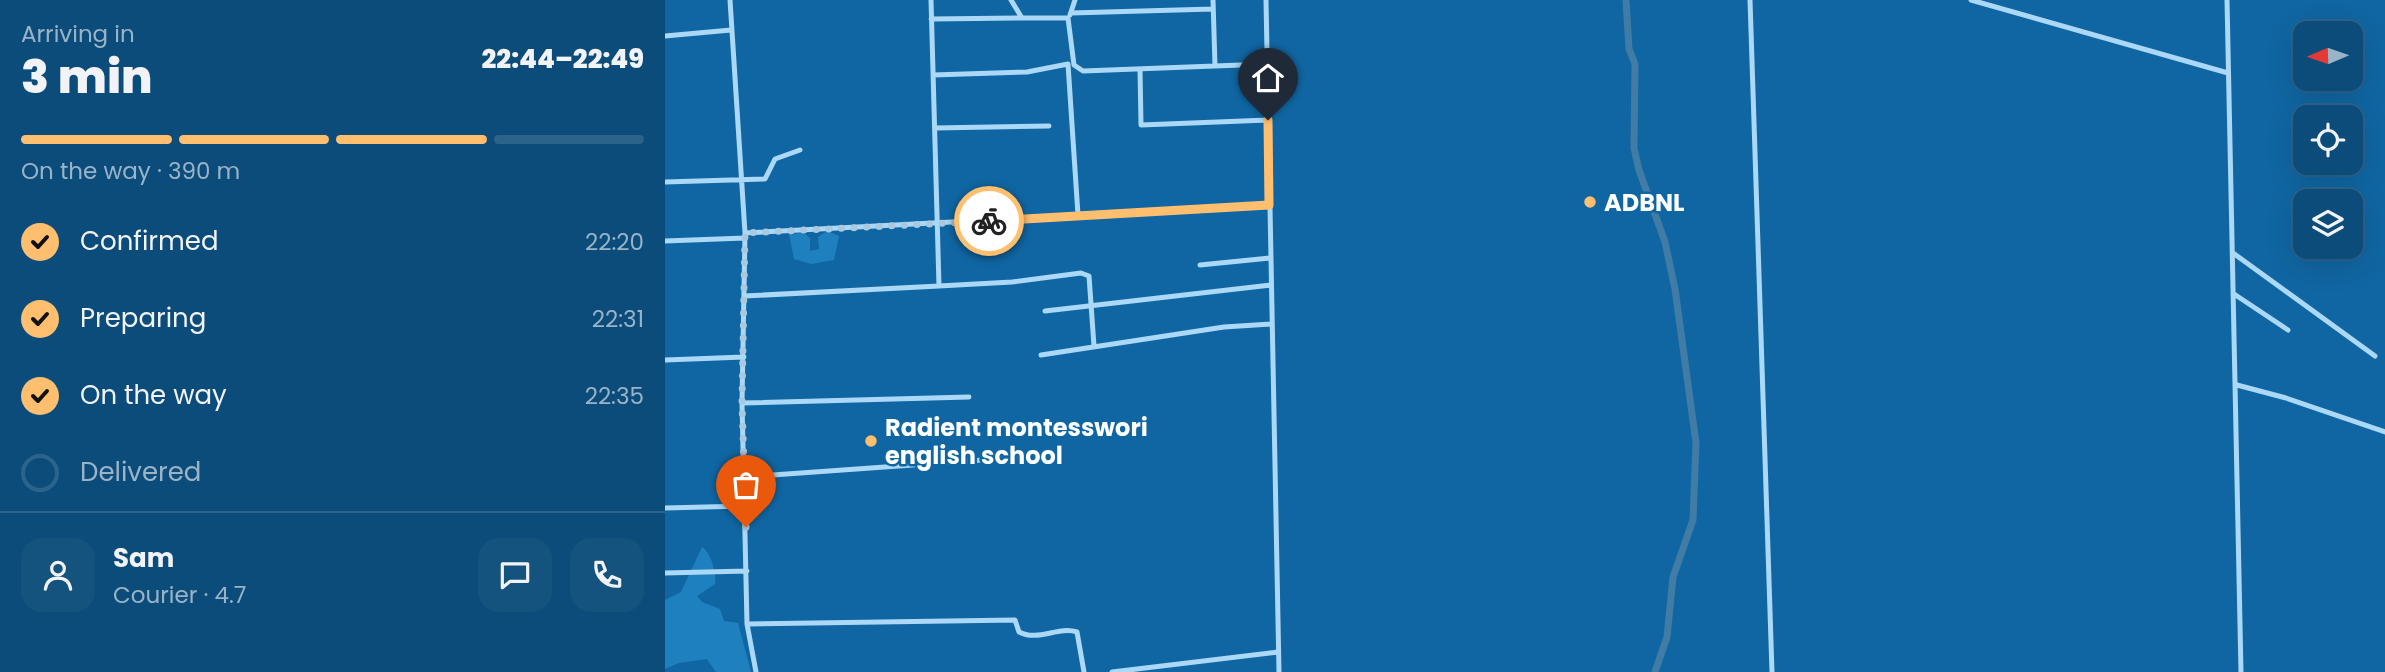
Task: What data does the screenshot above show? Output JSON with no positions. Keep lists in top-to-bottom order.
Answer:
{
  "places": ["ADBNL", "Radient montesswori english school"],
  "north": "left",
  "page": {
    "heading": ["3 min", "Arriving in", "22:44–22:49"],
    "panel": ["Sam", "Courier · 4.7"],
    "bar": "On the way · 390 m",
    "list": [
      ["Confirmed", "22:20"],
      ["Preparing", "22:31"],
      ["On the way", "22:35"],
      "Delivered"
    ]
  }
}
